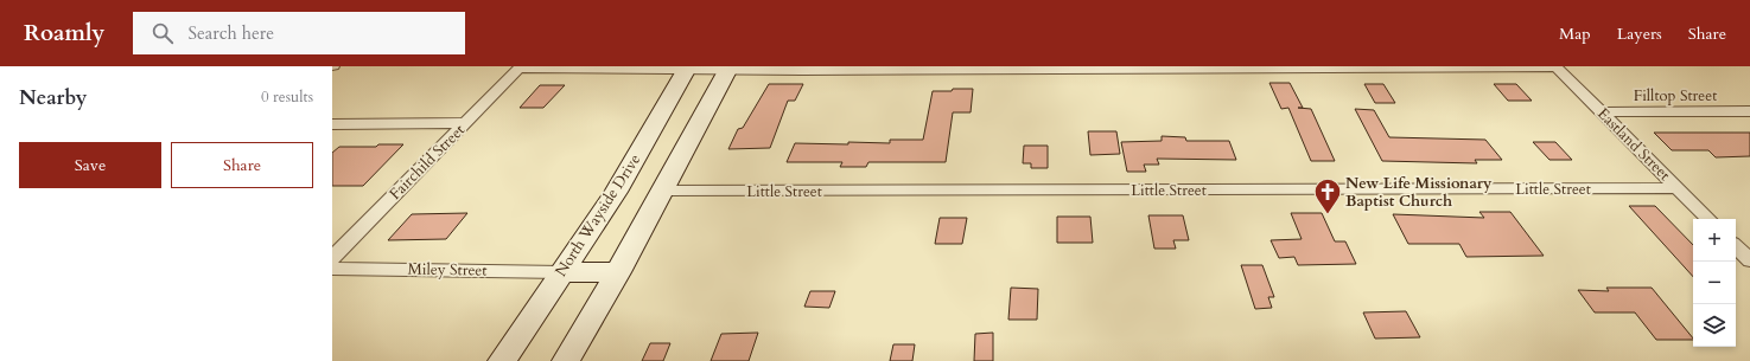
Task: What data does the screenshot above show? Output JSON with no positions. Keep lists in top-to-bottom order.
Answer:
{
  "streets": {
    "main road": ["North Wayside Drive"],
    "street": [
      "Filltop Street",
      "Eastland Street",
      "Fairchild Street",
      "Little Street",
      "Miley Street"
    ]
  },
  "crossings": [
    ["Filltop Street", "Eastland Street"],
    ["Eastland Street", "Little Street"],
    ["North Wayside Drive", "Miley Street"]
  ],
  "places": {
    "church": ["New Life Missionary Baptist Church"]
  },
  "page": {
    "header": "Roamly",
    "search": "Search here",
    "nav": ["Map", "Layers", "Share"],
    "heading": ["Nearby", "0 results"],
    "buttons": ["Save", "Share"],
    "map_buttons": ["+", "−"]
  }
}
